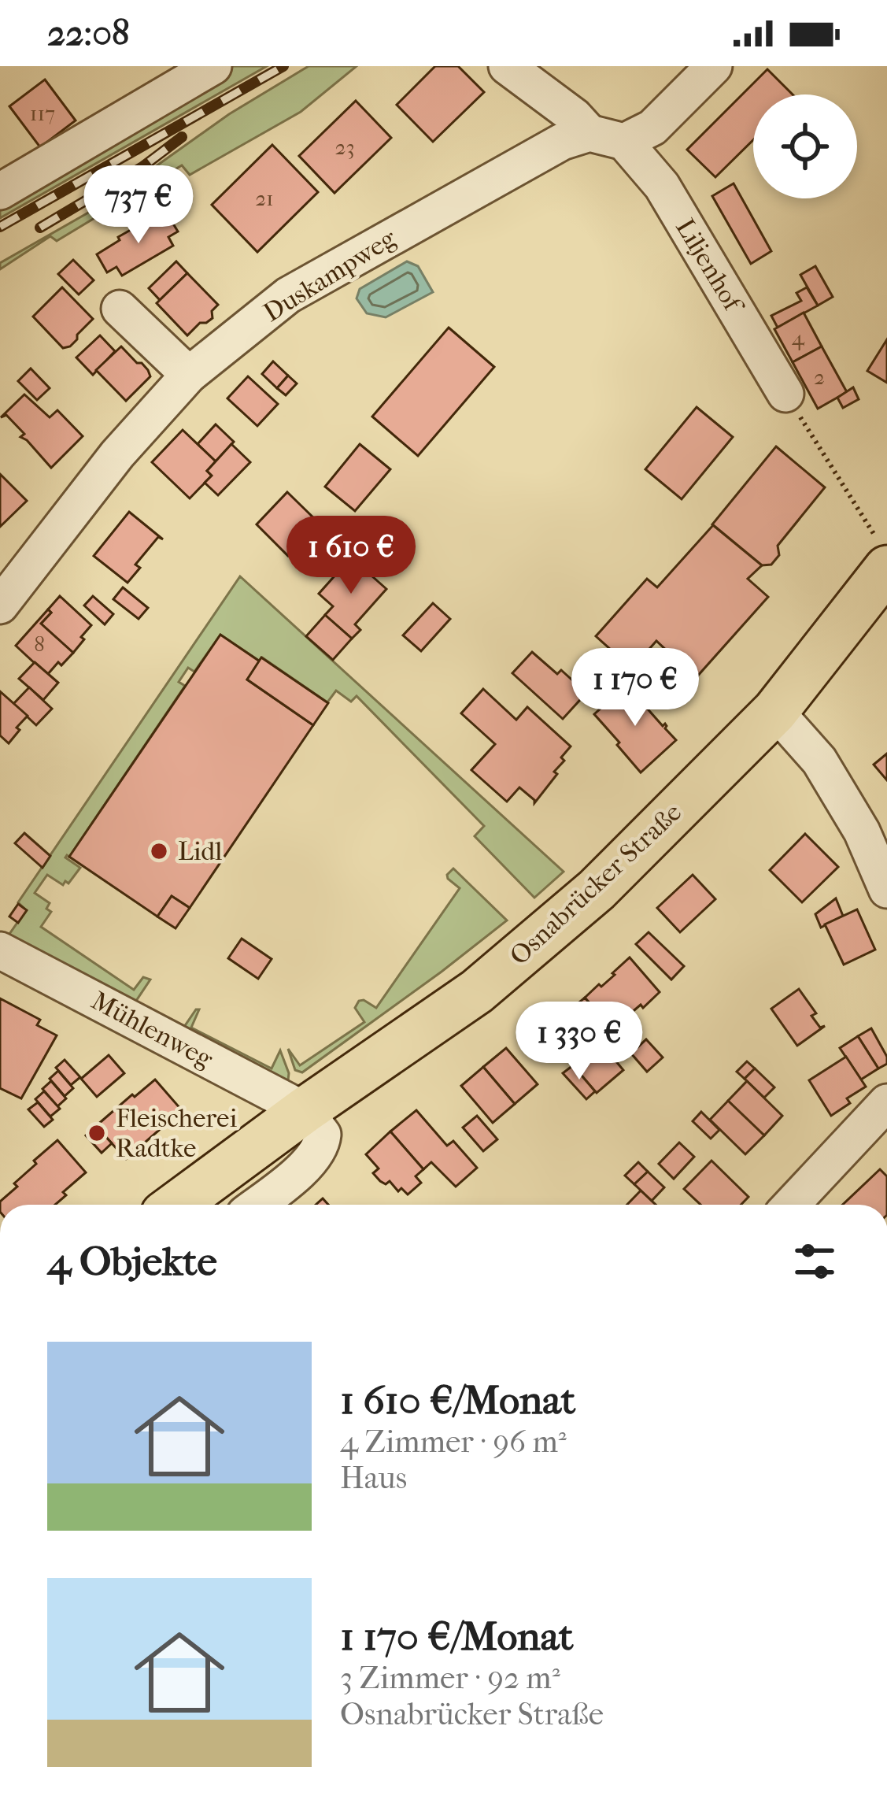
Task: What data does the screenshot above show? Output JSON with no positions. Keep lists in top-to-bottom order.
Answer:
{
  "streets": {
    "main road": ["Osnabrücker Straße"],
    "street": ["Liljenhof", "Duskampweg", "Mühlenweg"]
  },
  "crossings": [
    ["Osnabrücker Straße", "Mühlenweg"]
  ],
  "places": ["Lidl", "Fleischerei Radtke"],
  "house_numbers": [
    "117",
    "23",
    "21",
    "4",
    "2",
    "8"
  ],
  "page": {
    "status": "22:08",
    "price": [
      "737 €",
      "1 610 €",
      "1 170 €",
      "1 330 €"
    ],
    "heading": "4 Objekte",
    "list": [
      {
        "name": "1 610 €/Monat",
        "note": "4 Zimmer · 96 m² · Haus"
      },
      {
        "name": "1 170 €/Monat",
        "note": "3 Zimmer · 92 m² · Osnabrücker Straße"
      }
    ]
  }
}
